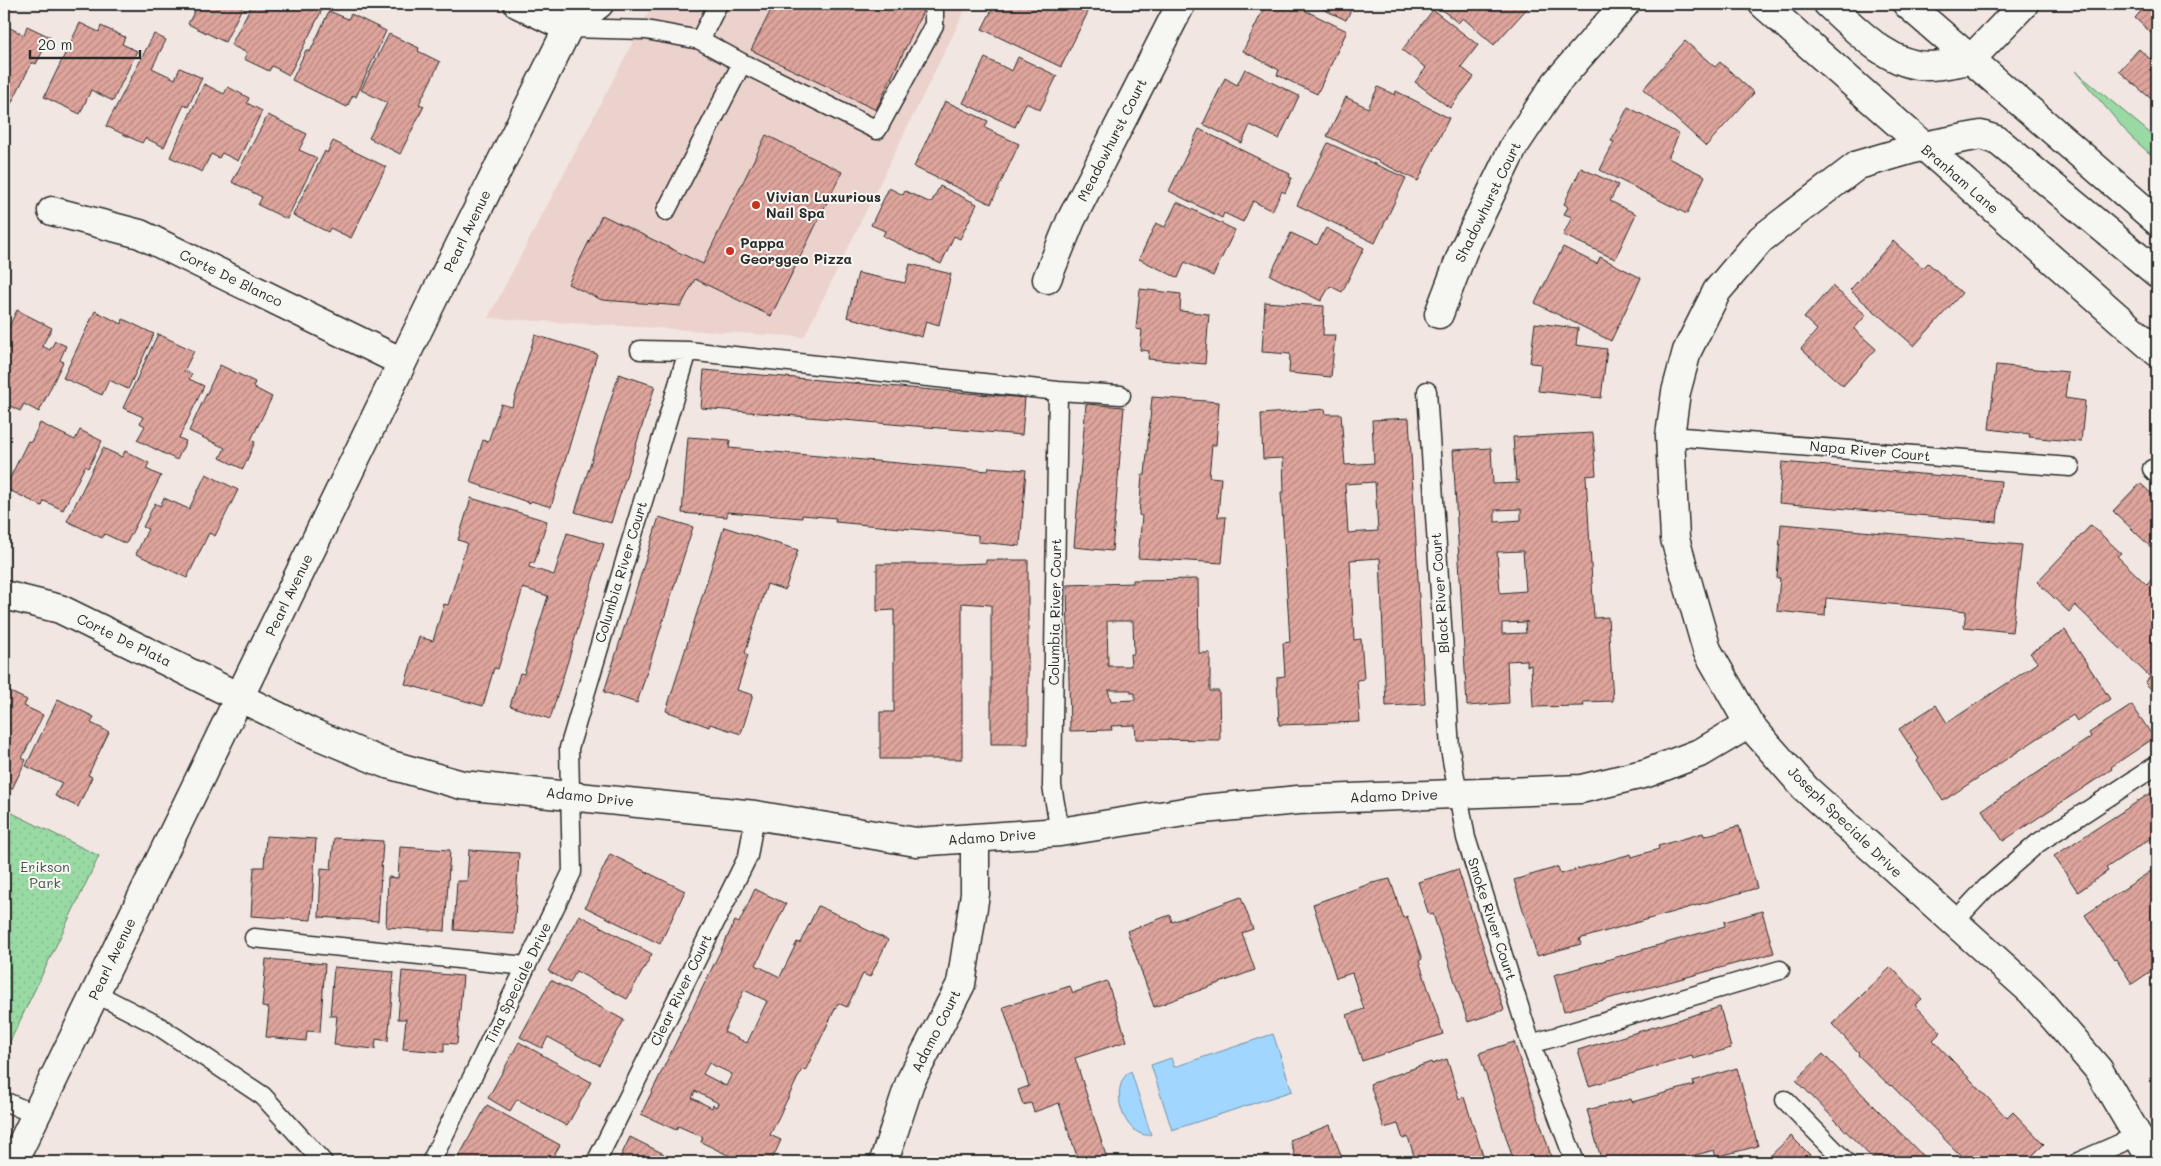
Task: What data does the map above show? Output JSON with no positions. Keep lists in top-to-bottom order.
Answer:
{
  "streets": {
    "street": [
      "Meadowhurst Court",
      "Branham Lane",
      "Shadowhurst Court",
      "Pearl Avenue",
      "Corte De Blanco",
      "Corte De Plata",
      "Adamo Drive",
      "Joseph Speciale Drive",
      "Adamo Court"
    ],
    "lane": [
      "Napa River Court",
      "Columbia River Court",
      "Black River Court",
      "Smoke River Court",
      "Tina Speciale Drive",
      "Clear River Court"
    ]
  },
  "crossings": [
    ["Branham Lane", "Joseph Speciale Drive"],
    ["Pearl Avenue", "Corte De Blanco"],
    ["Pearl Avenue", "Corte De Plata"],
    ["Pearl Avenue", "Adamo Drive"],
    ["Napa River Court", "Joseph Speciale Drive"],
    ["Columbia River Court", "Adamo Drive"],
    ["Columbia River Court", "Tina Speciale Drive"],
    ["Black River Court", "Adamo Drive"],
    ["Black River Court", "Smoke River Court"],
    ["Corte De Plata", "Adamo Drive"],
    ["Adamo Drive", "Joseph Speciale Drive"],
    ["Adamo Drive", "Smoke River Court"],
    ["Adamo Drive", "Tina Speciale Drive"],
    ["Adamo Drive", "Clear River Court"],
    ["Adamo Drive", "Adamo Court"]
  ],
  "parks": ["Erikson Park"],
  "places": ["Vivian Luxurious Nail Spa", "Pappa Georggeo Pizza"],
  "scale_bar": "20 m"
}
